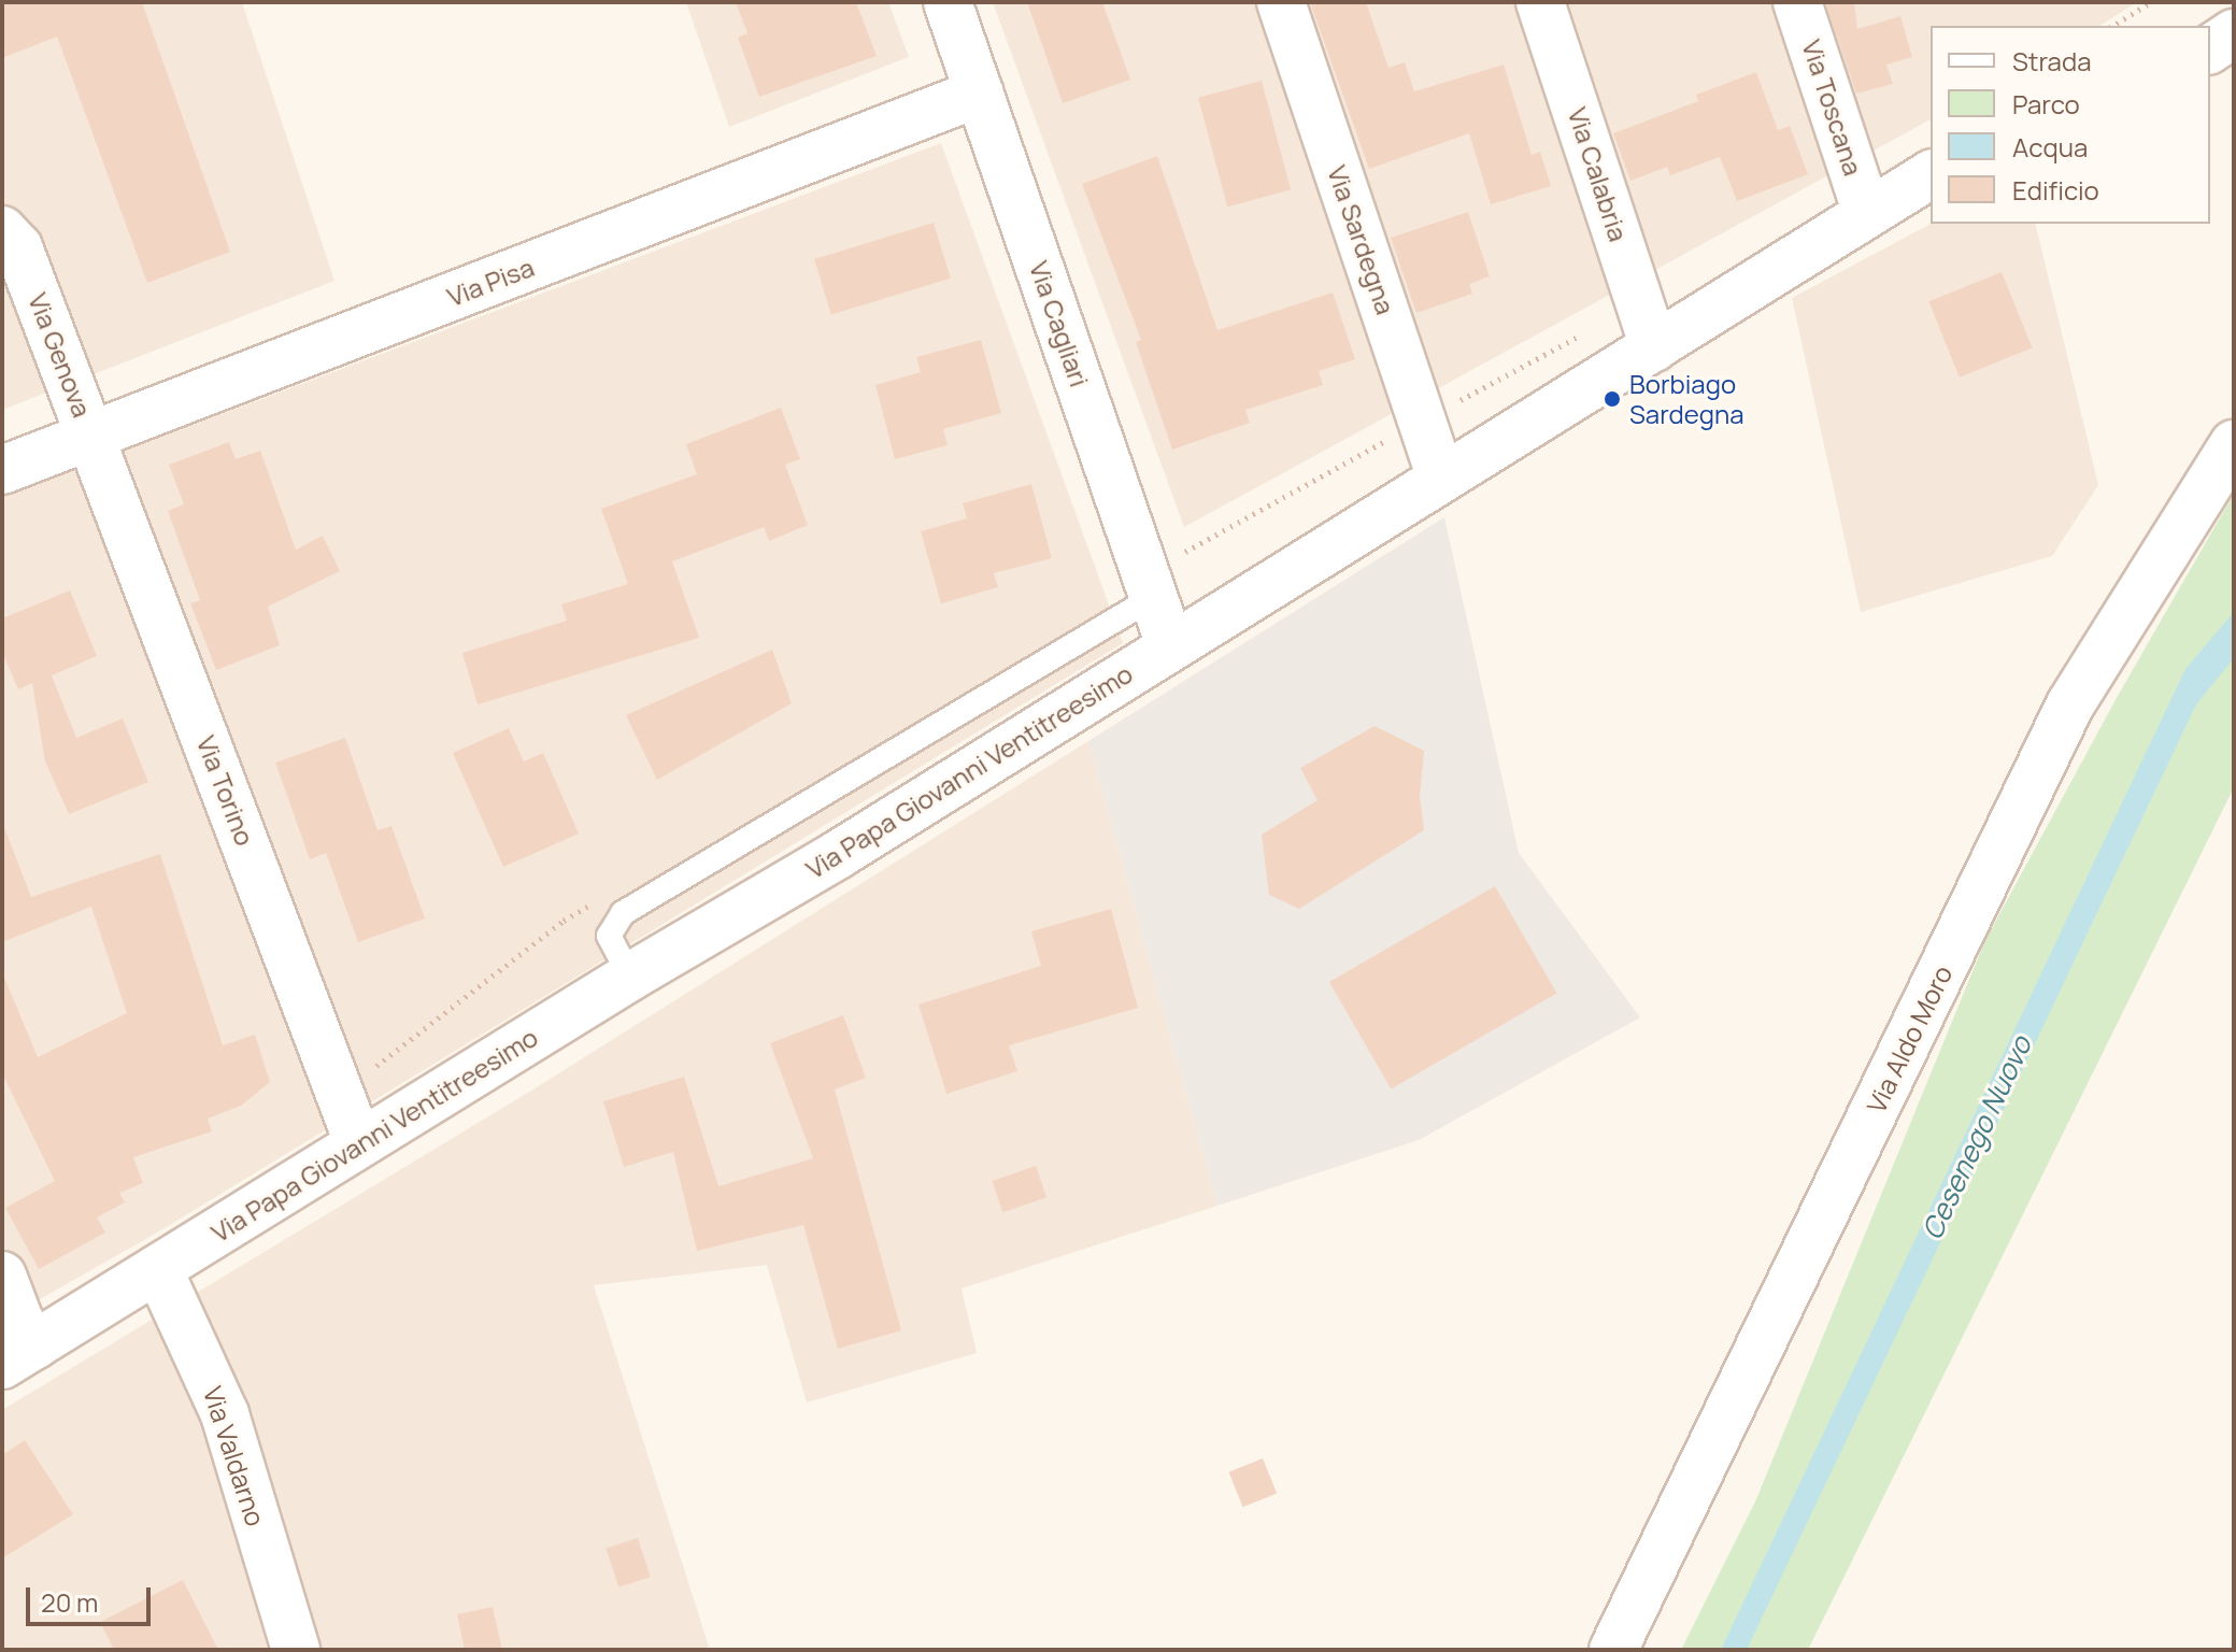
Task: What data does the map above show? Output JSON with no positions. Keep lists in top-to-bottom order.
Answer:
{
  "streets": {
    "street": [
      "Via Toscana",
      "Via Calabria",
      "Via Sardegna",
      "Via Pisa",
      "Via Cagliari",
      "Via Genova",
      "Via Papa Giovanni Ventitreesimo",
      "Via Torino",
      "Via Aldo Moro",
      "Via Valdarno"
    ]
  },
  "crossings": [
    ["Via Toscana", "Via Papa Giovanni Ventitreesimo"],
    ["Via Calabria", "Via Papa Giovanni Ventitreesimo"],
    ["Via Sardegna", "Via Papa Giovanni Ventitreesimo"],
    ["Via Pisa", "Via Cagliari"],
    ["Via Pisa", "Via Genova"],
    ["Via Pisa", "Via Torino"],
    ["Via Cagliari", "Via Papa Giovanni Ventitreesimo"],
    ["Via Genova", "Via Torino"],
    ["Via Papa Giovanni Ventitreesimo", "Via Torino"],
    ["Via Papa Giovanni Ventitreesimo", "Via Valdarno"]
  ],
  "water": ["Cesenego Nuovo"],
  "places": ["Borbiago Sardegna"],
  "legend": [
    "Strada",
    "Parco",
    "Acqua",
    "Edificio"
  ],
  "scale_bar": "20 m"
}
